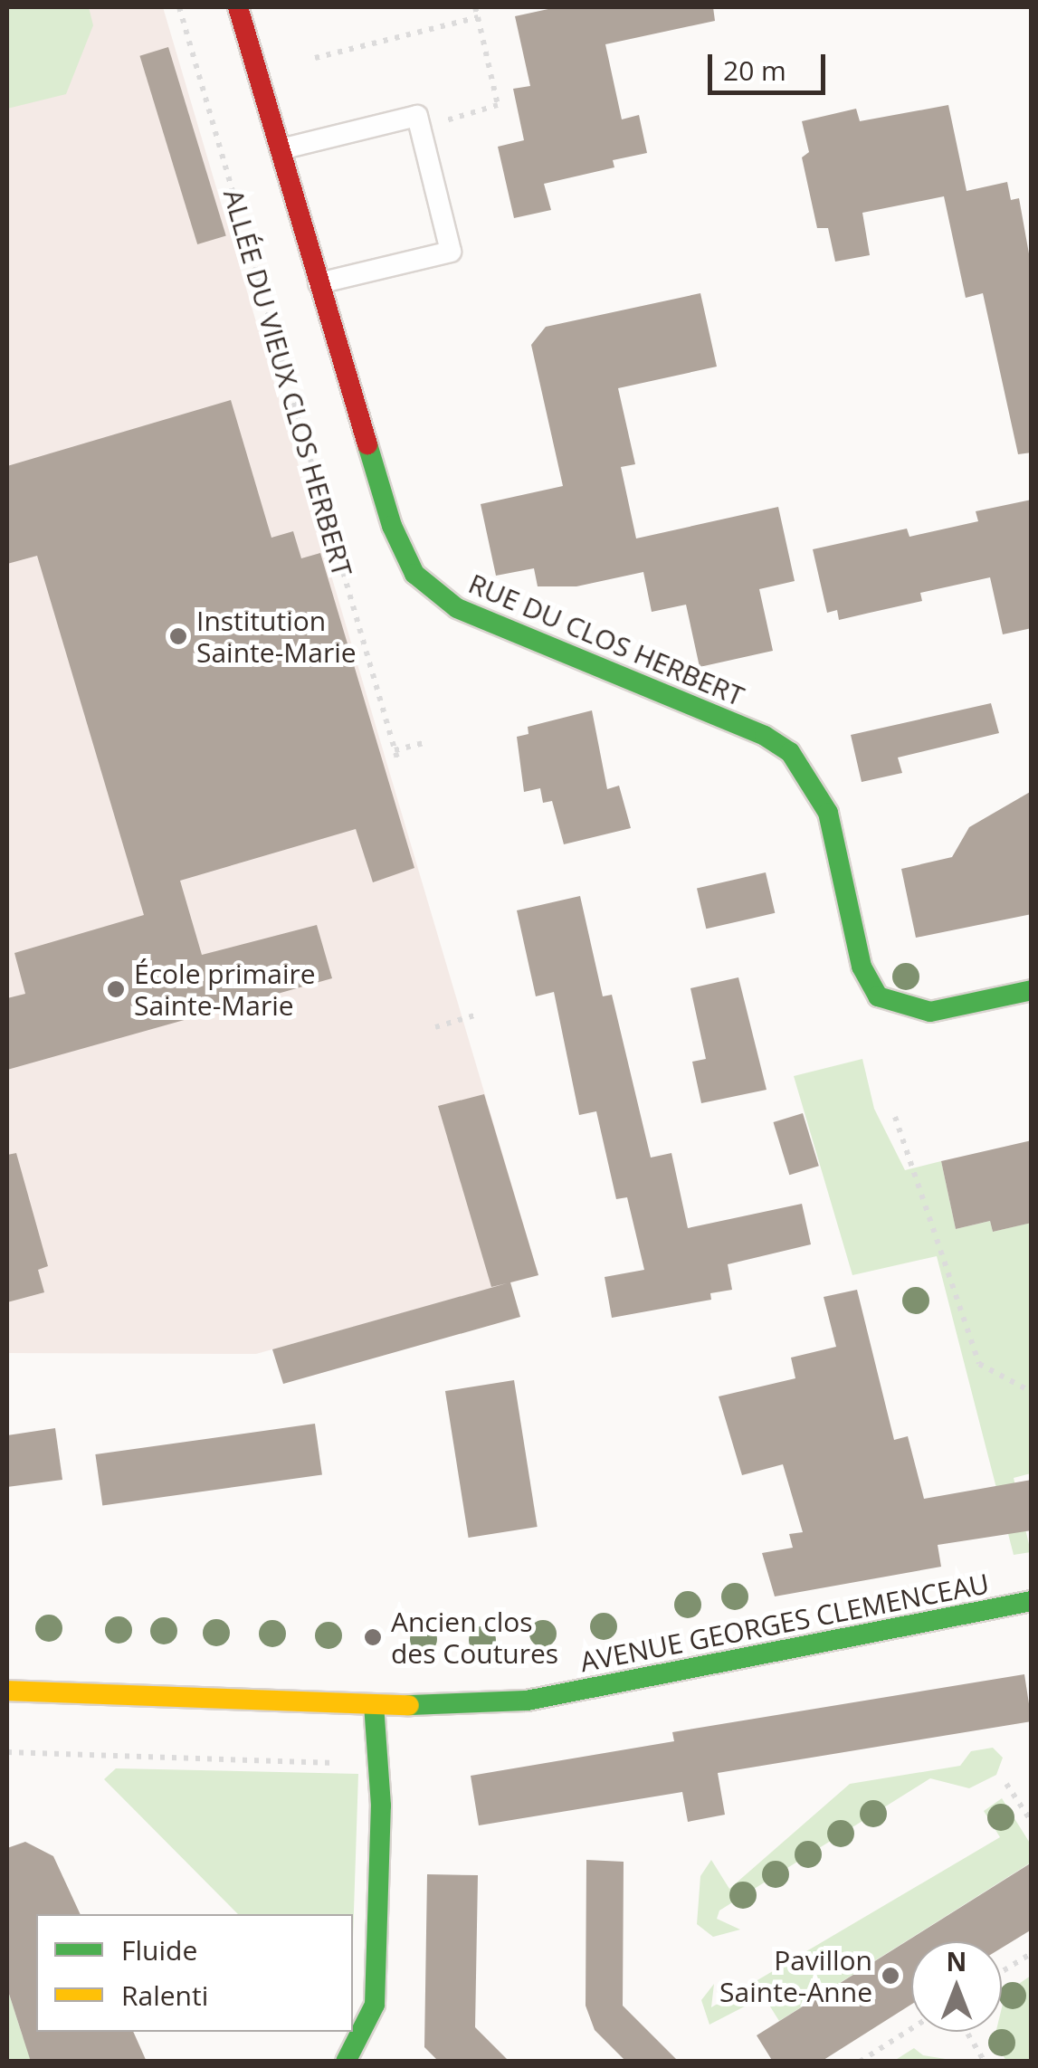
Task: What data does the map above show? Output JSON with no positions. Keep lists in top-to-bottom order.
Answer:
{
  "streets": {
    "street": ["RUE DU CLOS HERBERT", "AVENUE GEORGES CLEMENCEAU"],
    "path": ["ALLÉE DU VIEUX CLOS HERBERT"]
  },
  "places": [
    "Institution Sainte-Marie",
    "École primaire Sainte-Marie",
    "Ancien clos des Coutures",
    "Pavillon Sainte-Anne"
  ],
  "legend": ["Fluide", "Ralenti"],
  "scale_bar": "20 m",
  "north": "top"
}
